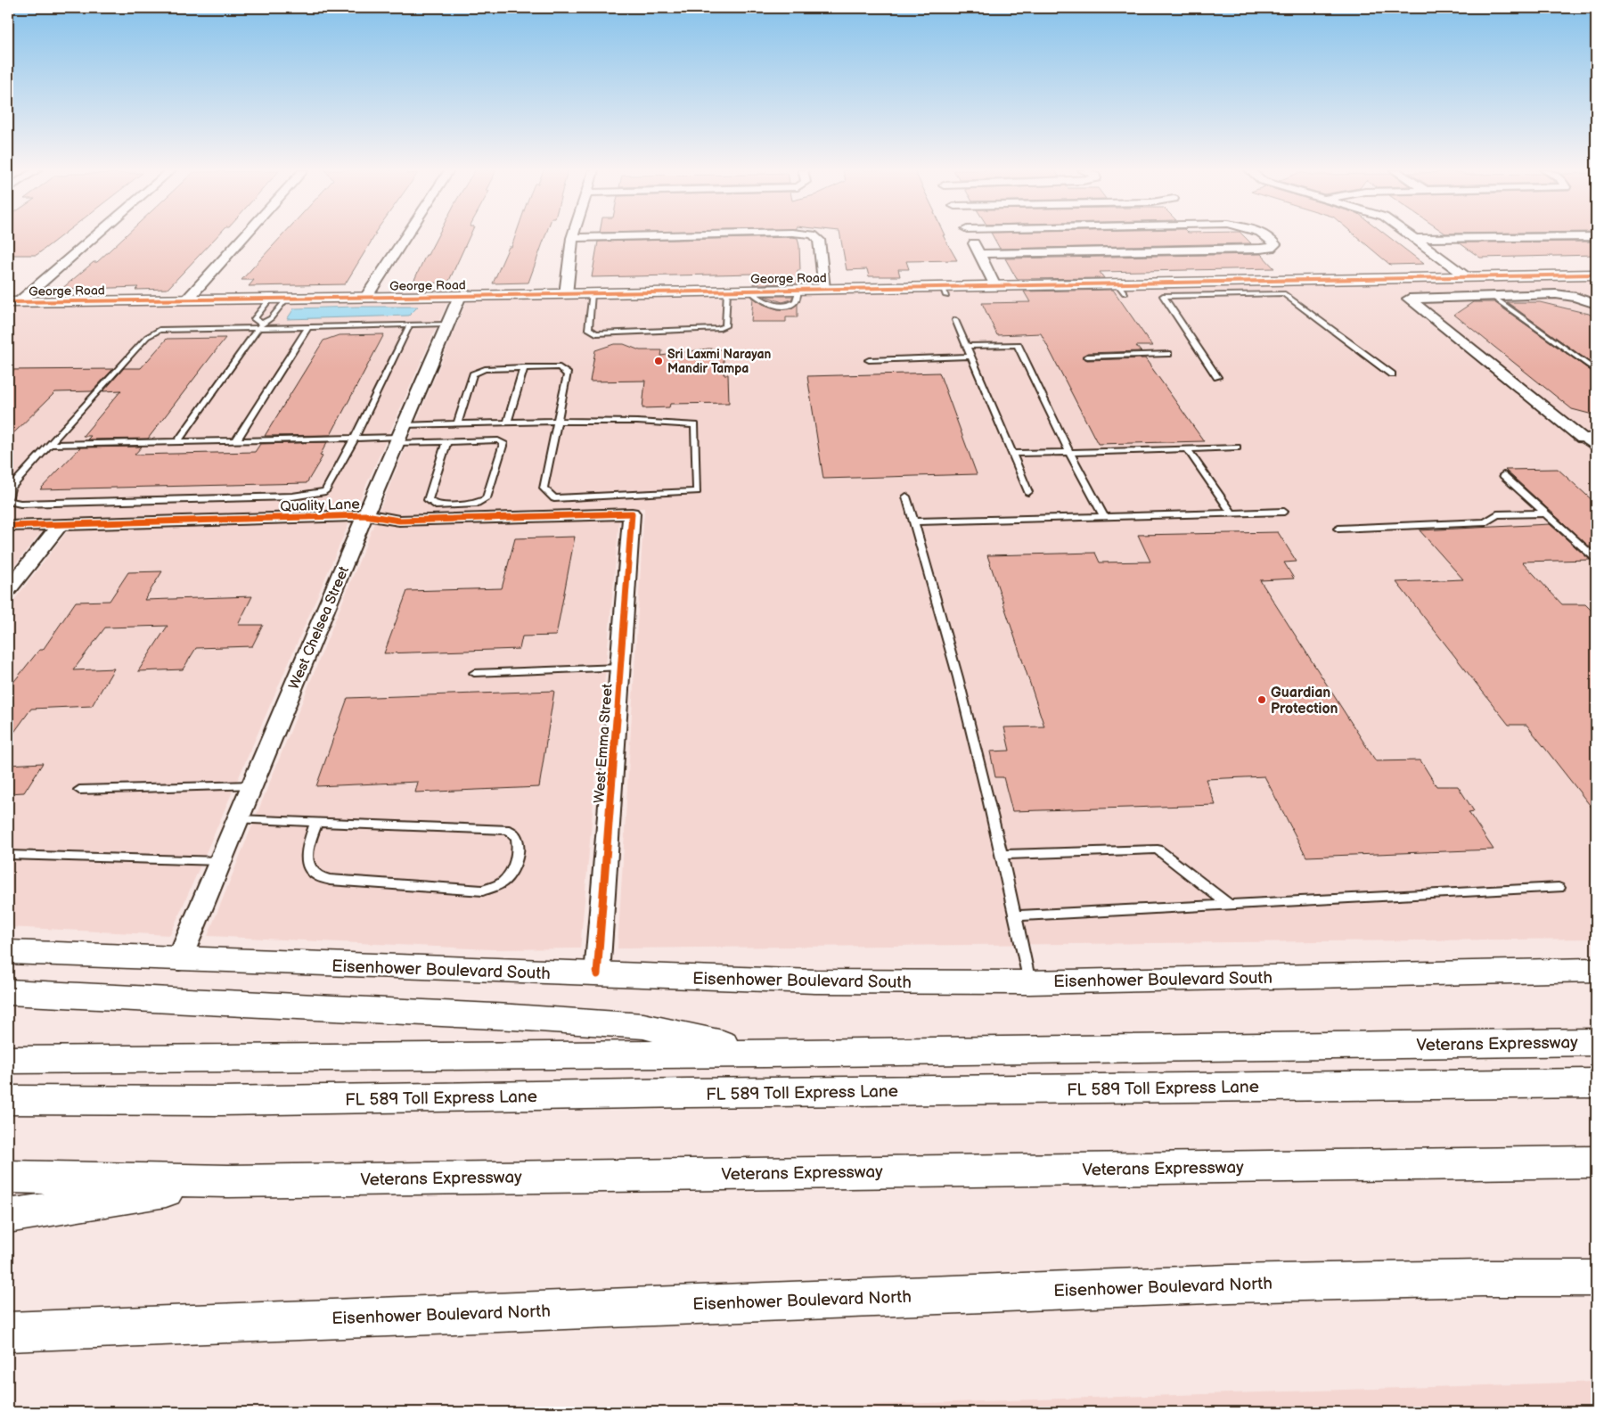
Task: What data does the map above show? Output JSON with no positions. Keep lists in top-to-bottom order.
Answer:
{
  "streets": {
    "main road": [
      "George Road",
      "Eisenhower Boulevard South",
      "Veterans Expressway",
      "FL 589 Toll Express Lane",
      "Eisenhower Boulevard North"
    ],
    "street": ["Quality Lane", "West Chelsea Street", "West Emma Street"]
  },
  "crossings": [
    ["George Road", "West Chelsea Street"],
    ["Quality Lane", "West Chelsea Street"],
    ["Quality Lane", "West Emma Street"],
    ["West Chelsea Street", "Eisenhower Boulevard South"],
    ["West Emma Street", "Eisenhower Boulevard South"]
  ],
  "places": ["Sri Laxmi Narayan Mandir Tampa", "Guardian Protection"]
}
